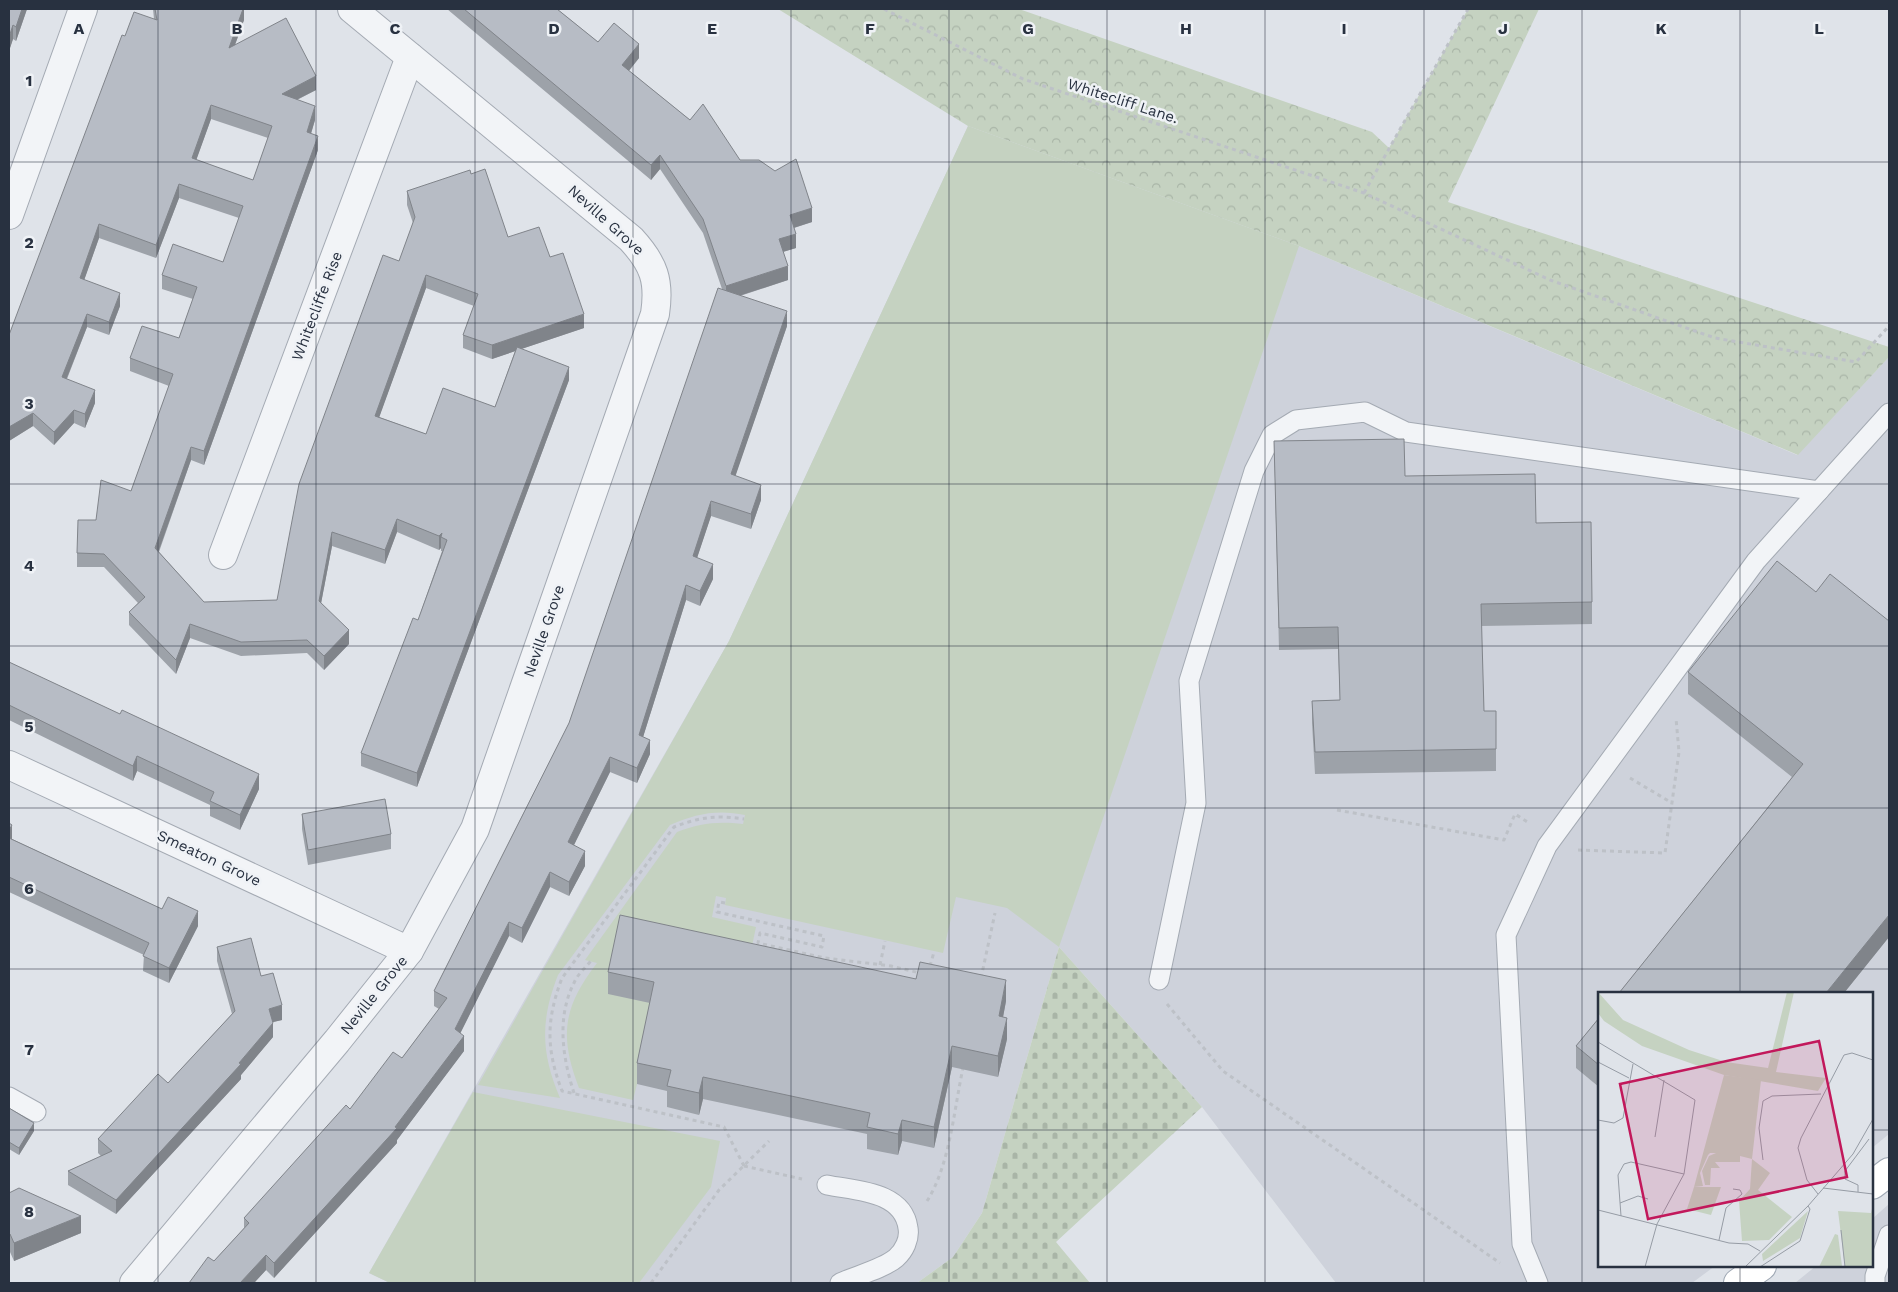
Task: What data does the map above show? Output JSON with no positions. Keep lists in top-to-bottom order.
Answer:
{
  "streets": {
    "street": ["Neville Grove", "Whitecliffe Rise", "Smeaton Grove"],
    "path": ["Whitecliff Lane."]
  },
  "crossings": [
    ["Neville Grove", "Whitecliffe Rise"],
    ["Neville Grove", "Smeaton Grove"]
  ],
  "grid": {
    "columns": [
      "A",
      "B",
      "C",
      "D",
      "E",
      "F",
      "G",
      "H",
      "I",
      "J",
      "K",
      "L"
    ],
    "rows": [
      "1",
      "2",
      "3",
      "4",
      "5",
      "6",
      "7",
      "8"
    ]
  }
}
